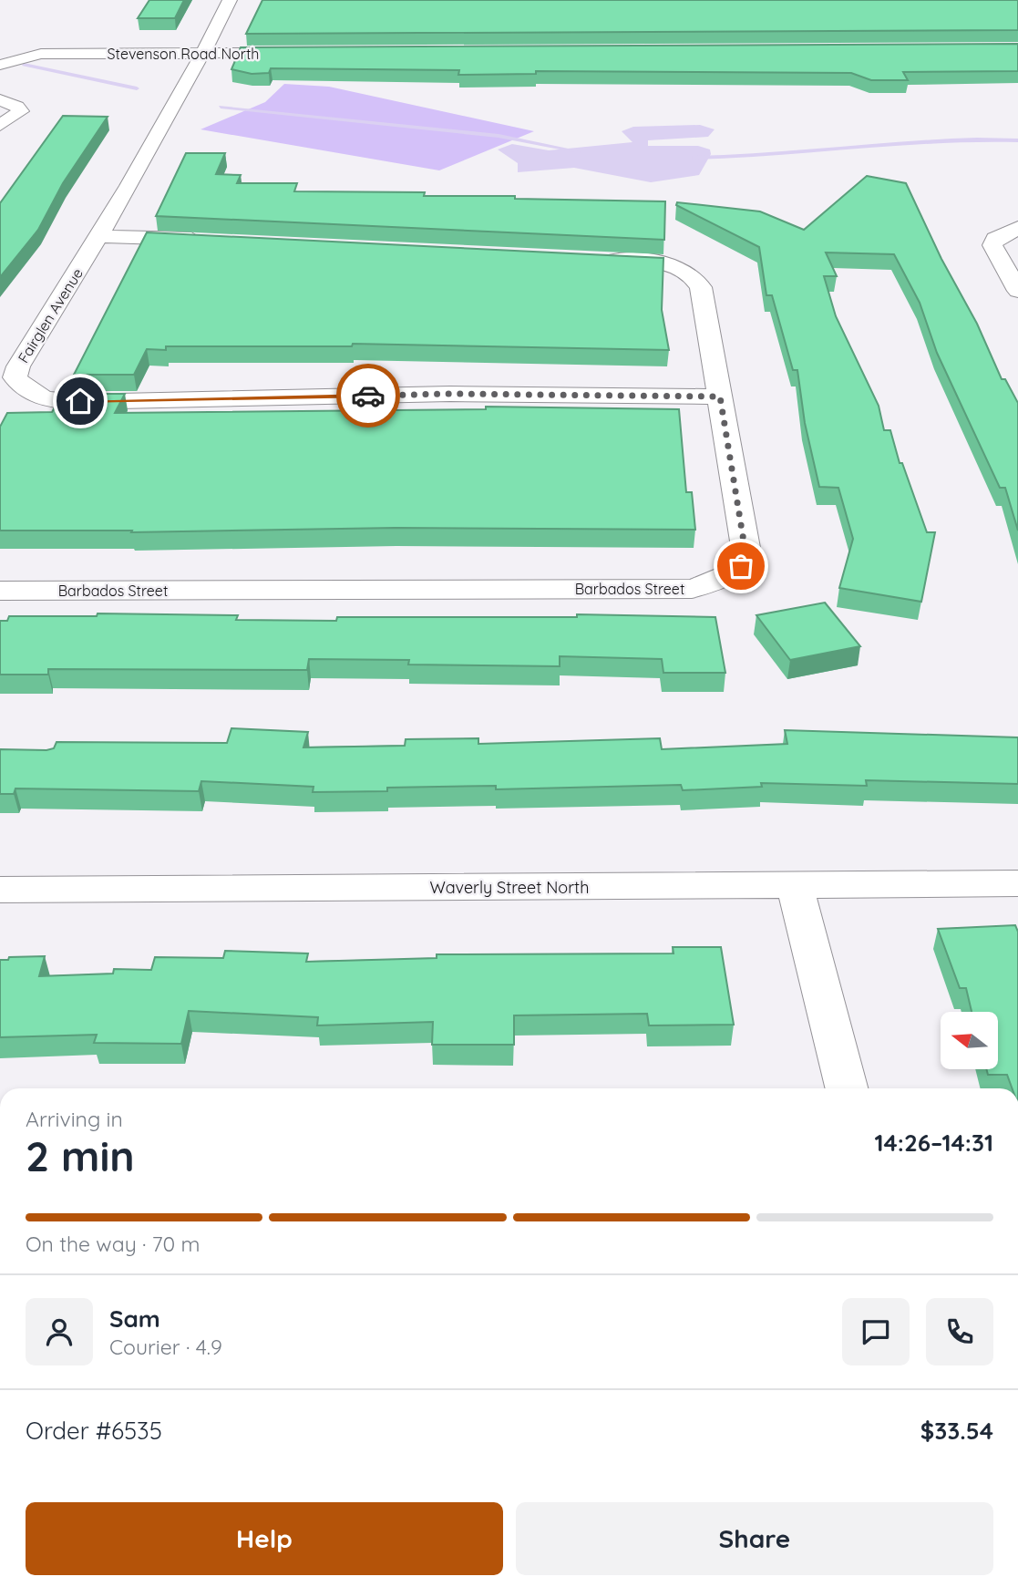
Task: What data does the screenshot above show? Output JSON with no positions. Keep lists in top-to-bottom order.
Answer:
{
  "streets": {
    "street": [
      "Stevenson Road North",
      "Fairglen Avenue",
      "Barbados Street",
      "Waverly Street North"
    ]
  },
  "crossings": [
    ["Stevenson Road North", "Fairglen Avenue"],
    ["Fairglen Avenue", "Barbados Street"]
  ],
  "north": "left",
  "page": {
    "heading": ["2 min", "Arriving in", "14:26–14:31"],
    "panel": [
      "Sam",
      "Courier · 4.9",
      "Order #6535",
      "$33.54"
    ],
    "bar": "On the way · 70 m",
    "buttons": ["Help", "Share"]
  }
}
